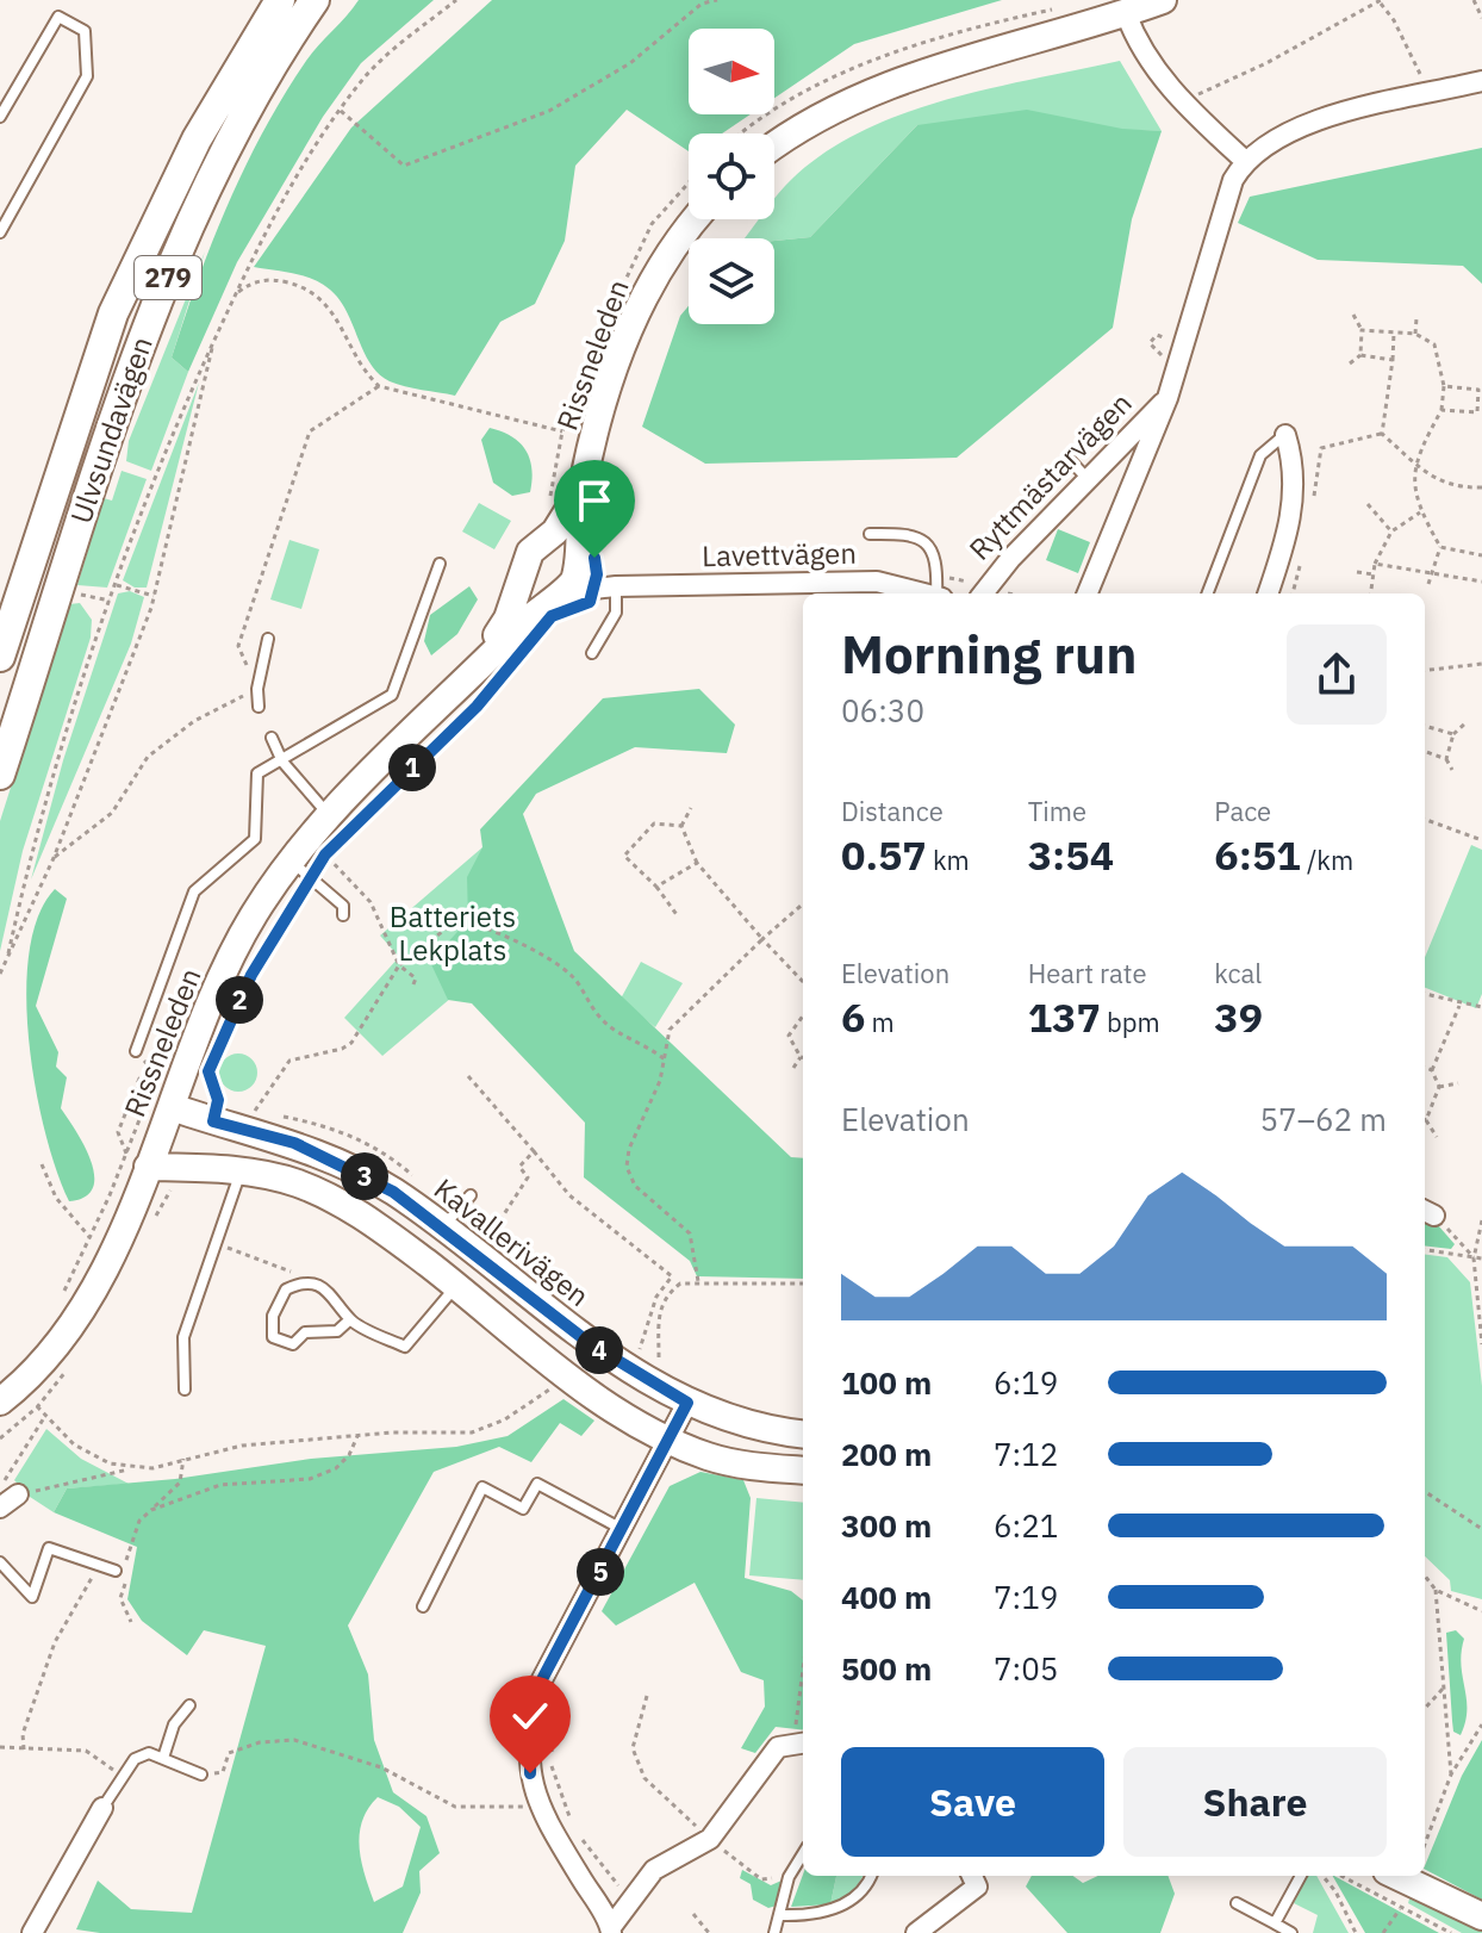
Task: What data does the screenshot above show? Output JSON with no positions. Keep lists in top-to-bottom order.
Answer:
{
  "streets": {
    "main road": ["279", "Ulvsundavägen"],
    "street": [
      "Rissneleden",
      "Ryttmästarvägen",
      "Lavettvägen",
      "Kavallerivägen"
    ]
  },
  "crossings": [
    ["Rissneleden", "Lavettvägen"],
    ["Rissneleden", "Kavallerivägen"]
  ],
  "parks": ["Batteriets Lekplats"],
  "north": "right",
  "page": {
    "heading": ["Morning run", "06:30"],
    "pins": [
      "1",
      "2",
      "3",
      "4",
      "5"
    ],
    "stats": [
      ["Distance", "0.57 km"],
      ["Time", "3:54"],
      ["Pace", "6:51 /km"],
      ["Elevation", "6 m"],
      ["Heart rate", "137 bpm"],
      ["kcal", "39"]
    ],
    "chart": ["Elevation", "57–62 m"],
    "list": [
      {
        "name": "100 m",
        "note": "6:19"
      },
      {
        "name": "200 m",
        "note": "7:12"
      },
      {
        "name": "300 m",
        "note": "6:21"
      },
      {
        "name": "400 m",
        "note": "7:19"
      },
      {
        "name": "500 m",
        "note": "7:05"
      }
    ],
    "buttons": ["Save", "Share"]
  }
}
